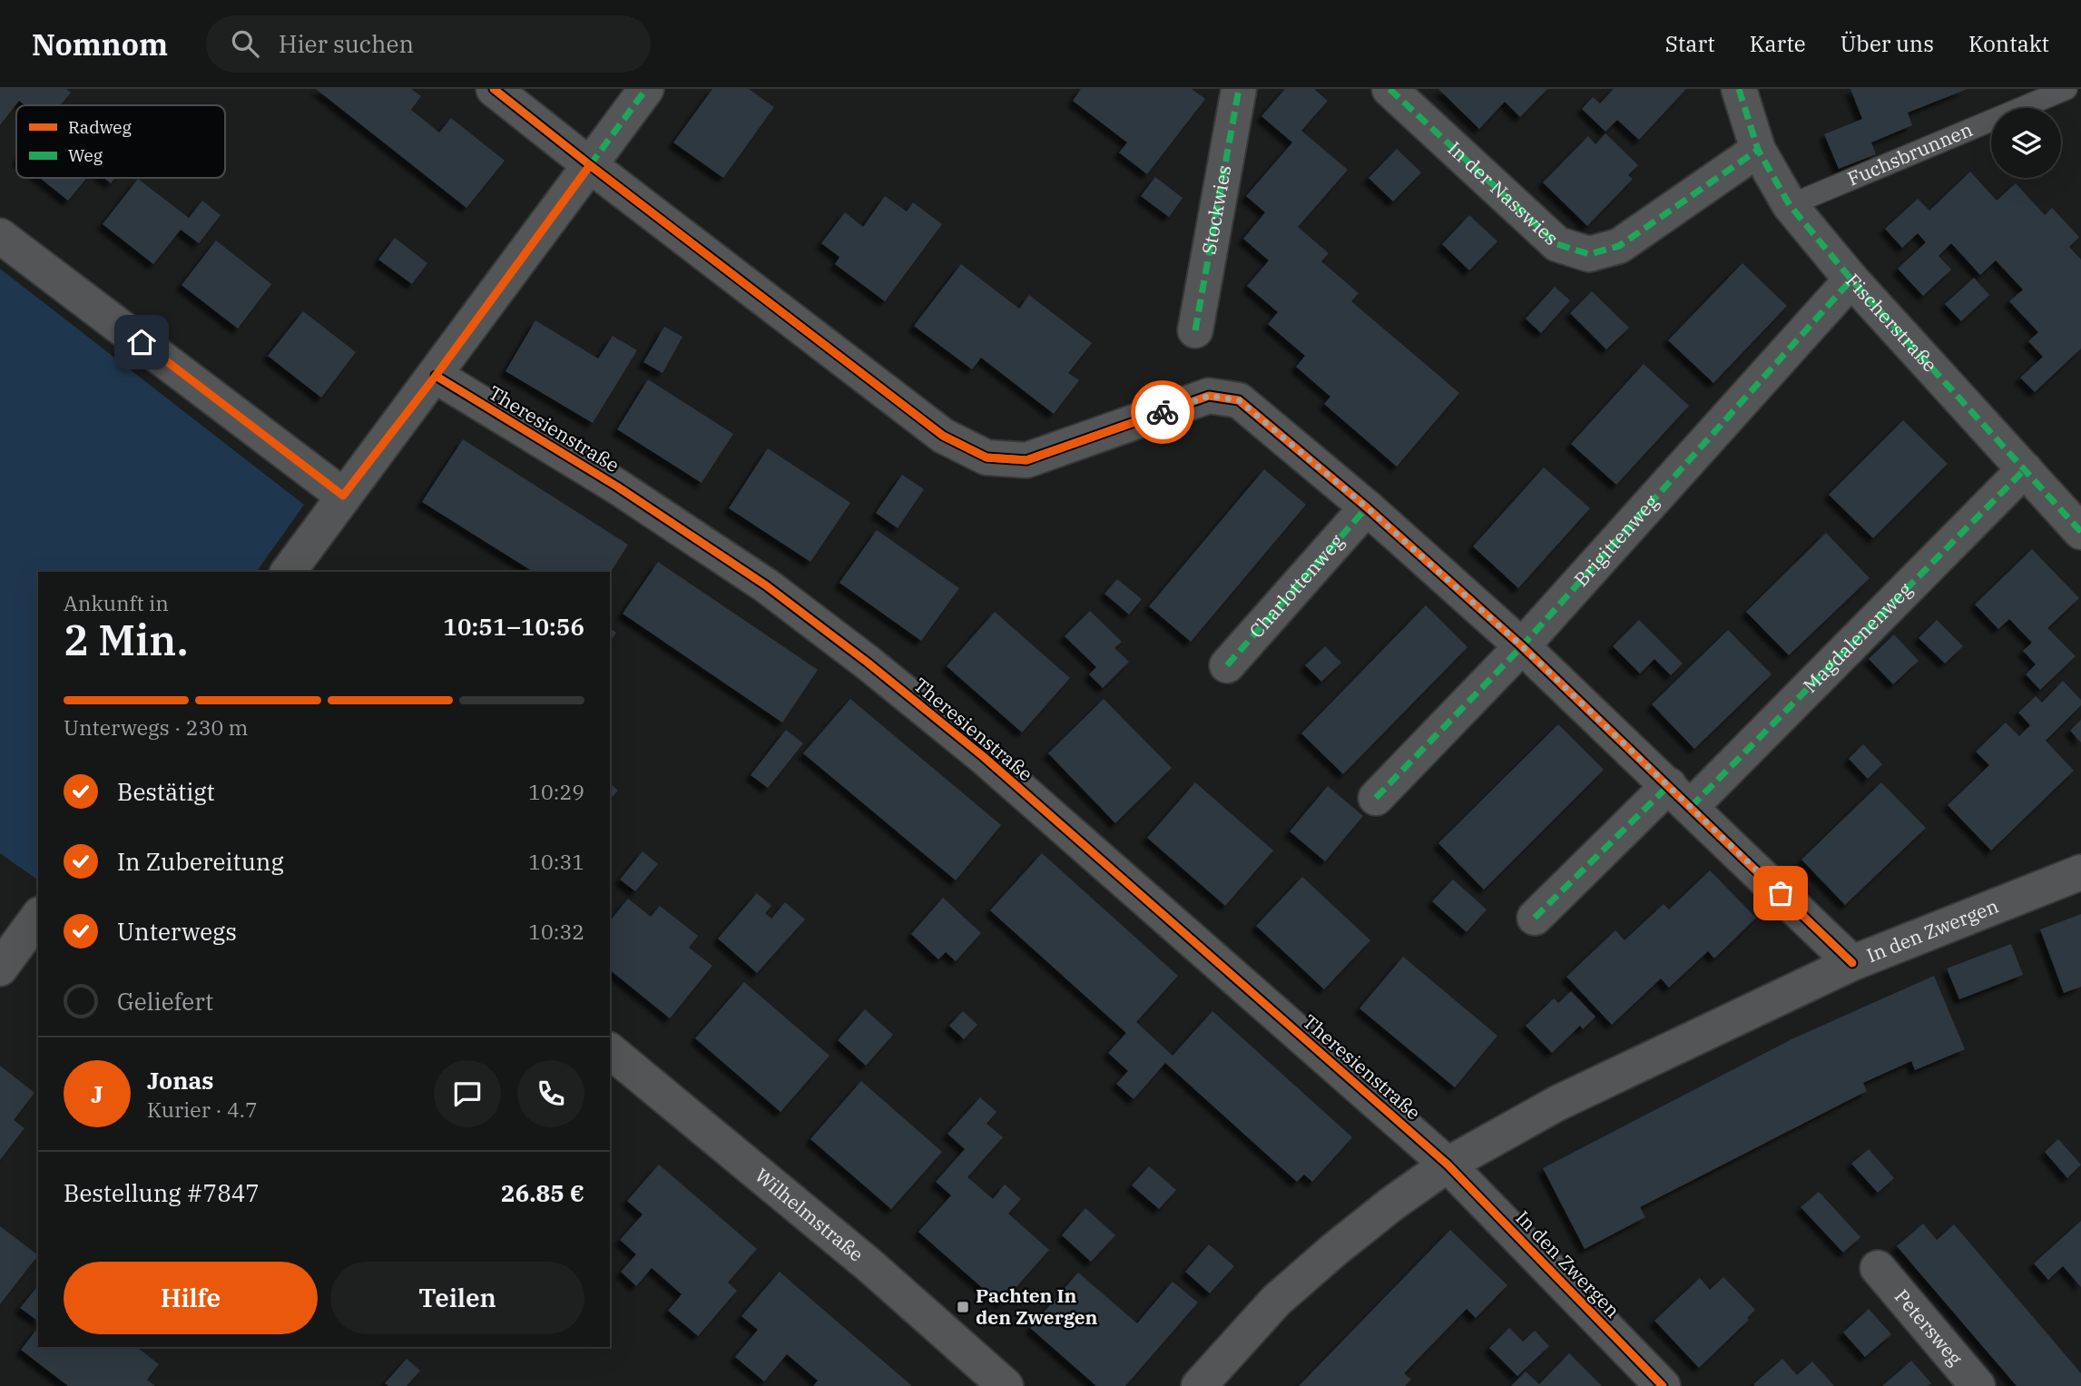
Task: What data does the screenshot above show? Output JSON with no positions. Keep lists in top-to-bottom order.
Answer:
{
  "streets": {
    "street": [
      "In der Nasswies",
      "Stockwies",
      "Fischerstraße",
      "Theresienstraße",
      "Brigittenweg",
      "Charlottenweg",
      "Magdalenenweg",
      "In den Zwergen",
      "Wilhelmstraße",
      "Petersweg"
    ],
    "lane": ["Fuchsbrunnen"]
  },
  "crossings": [
    ["Fuchsbrunnen", "Fischerstraße"],
    ["In der Nasswies", "Fischerstraße"],
    ["Fischerstraße", "Brigittenweg"],
    ["Fischerstraße", "Magdalenenweg"],
    ["Theresienstraße", "In den Zwergen"]
  ],
  "places": {
    "transit": ["Pachten In den Zwergen"]
  },
  "legend": ["Radweg", "Weg"],
  "page": {
    "header": "Nomnom",
    "search": "Hier suchen",
    "nav": [
      "Start",
      "Karte",
      "Über uns",
      "Kontakt"
    ],
    "heading": ["2 Min.", "Ankunft in", "10:51–10:56"],
    "panel": [
      "Jonas",
      "Kurier · 4.7",
      "Bestellung #7847",
      "26.85 €"
    ],
    "bar": "Unterwegs · 230 m",
    "list": [
      ["Bestätigt", "10:29"],
      ["In Zubereitung", "10:31"],
      ["Unterwegs", "10:32"],
      "Geliefert"
    ],
    "round": "J",
    "buttons": ["Hilfe", "Teilen"]
  }
}
